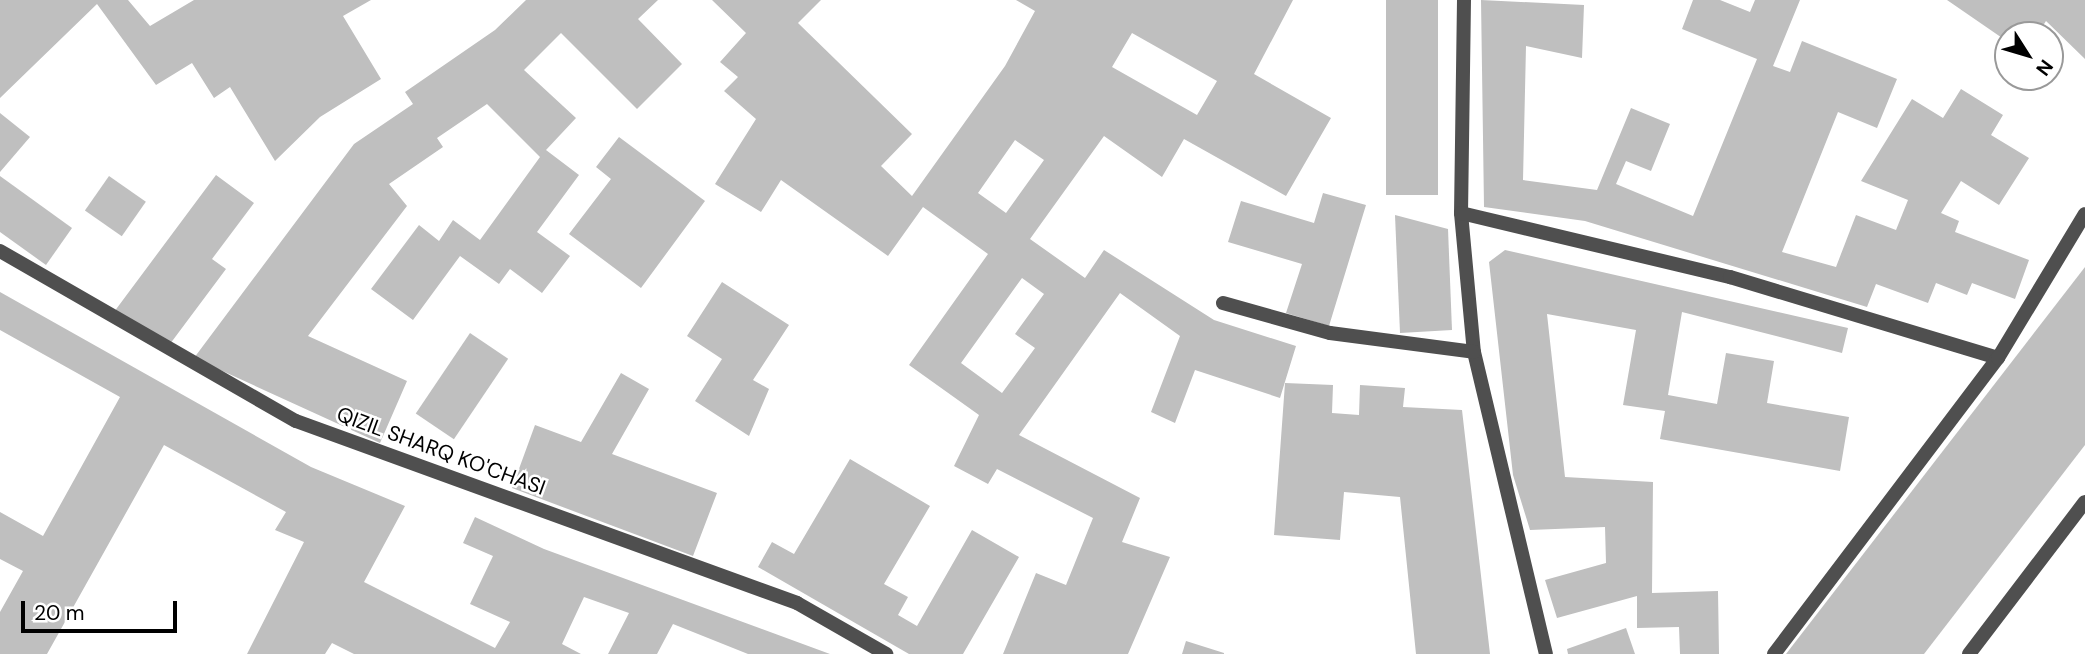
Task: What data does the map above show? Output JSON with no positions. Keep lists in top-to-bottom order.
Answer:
{
  "streets": {
    "street": ["QIZIL SHARQ KO'CHASI"]
  },
  "scale_bar": "20 m",
  "north": "bottom right"
}
